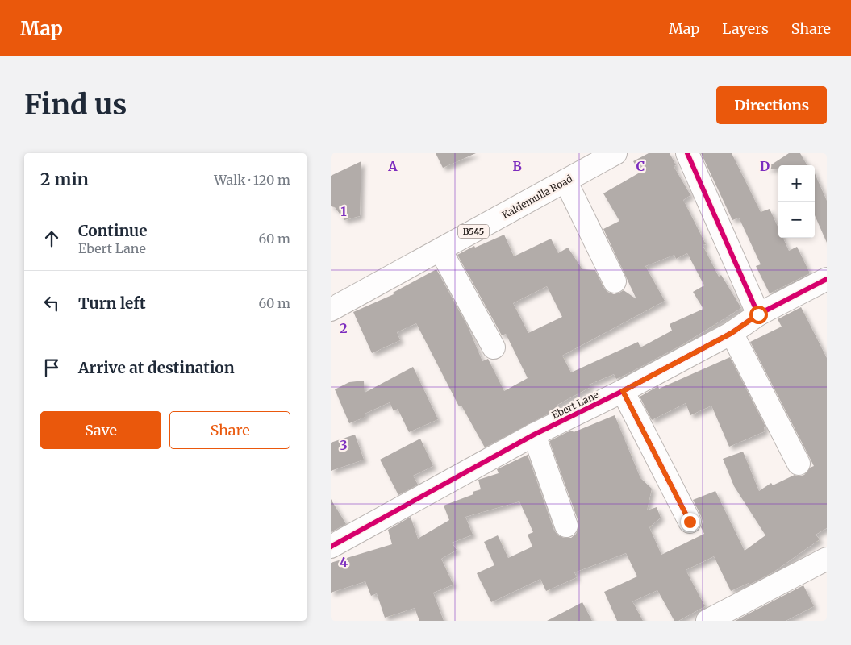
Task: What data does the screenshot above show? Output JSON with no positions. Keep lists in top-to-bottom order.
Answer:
{
  "streets": {
    "street": ["Kaldemulla Road", "B545", "Ebert Lane"]
  },
  "page": {
    "header": "Map",
    "nav": ["Map", "Layers", "Share"],
    "buttons": [
      "Directions",
      ["Save", "Share"]
    ],
    "title": "Find us",
    "heading": ["2 min", "Walk · 120 m"],
    "map_buttons": ["+", "−"],
    "list": [
      ["Continue", "Ebert Lane", "60 m"],
      ["Turn left", "60 m"],
      "Arrive at destination"
    ]
  },
  "grid": {
    "columns": [
      "A",
      "B",
      "C",
      "D"
    ],
    "rows": [
      "1",
      "2",
      "3",
      "4"
    ]
  }
}
